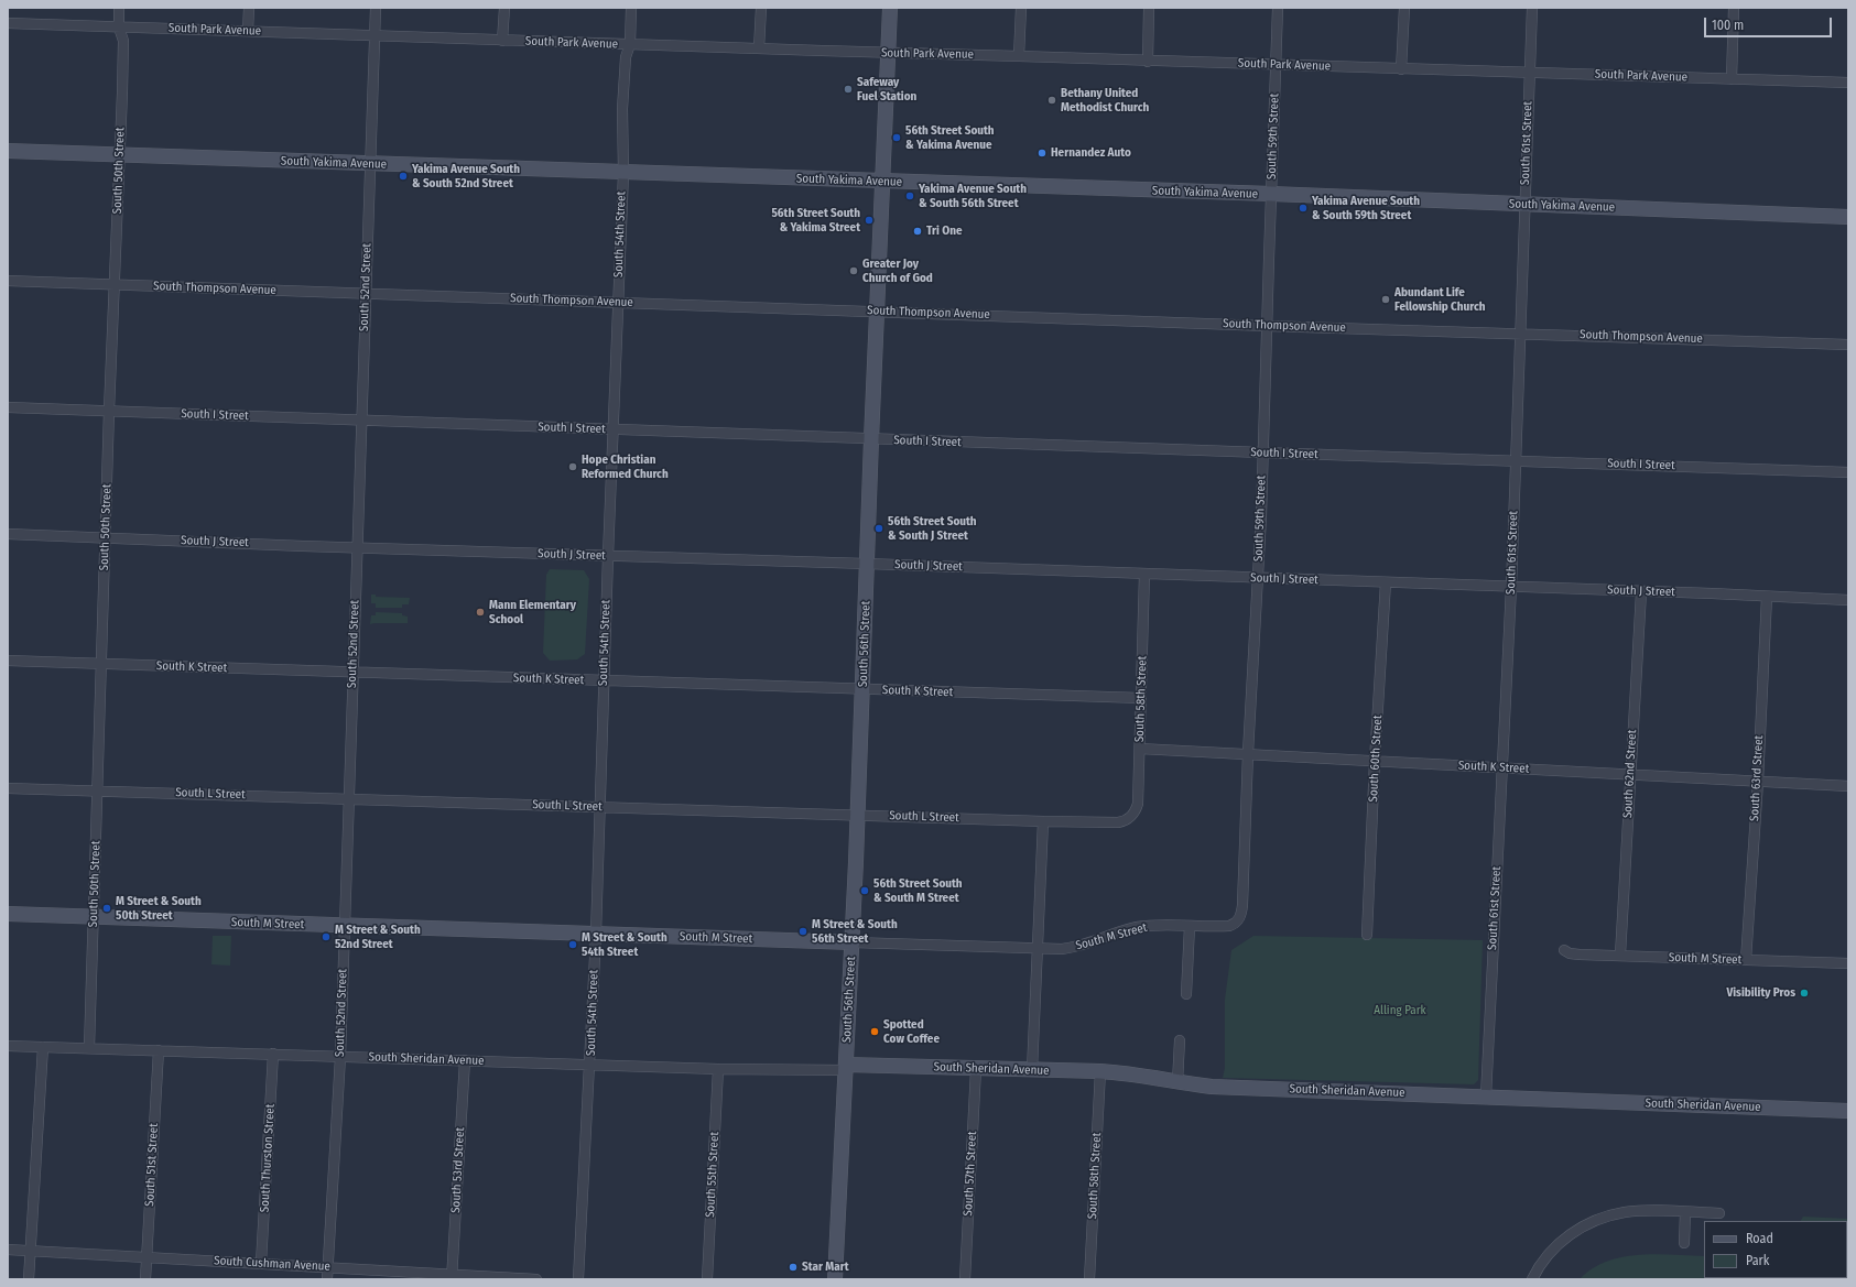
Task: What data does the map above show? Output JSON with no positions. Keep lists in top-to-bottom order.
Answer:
{
  "streets": {
    "main road": [
      "South Yakima Avenue",
      "South 56th Street",
      "South M Street",
      "South Sheridan Avenue"
    ],
    "street": [
      "South Park Avenue",
      "South 59th Street",
      "South 61st Street",
      "South 50th Street",
      "South 54th Street",
      "South 52nd Street",
      "South Thompson Avenue",
      "South I Street",
      "South J Street",
      "South K Street",
      "South 58th Street",
      "South 60th Street",
      "South 62nd Street",
      "South 63rd Street",
      "South L Street",
      "South Thurston Street",
      "South 51st Street",
      "South 53rd Street",
      "South 57th Street",
      "South 55th Street",
      "South Cushman Avenue"
    ]
  },
  "crossings": [
    ["South Park Avenue", "South 59th Street"],
    ["South Park Avenue", "South 61st Street"],
    ["South Park Avenue", "South 50th Street"],
    ["South Park Avenue", "South 54th Street"],
    ["South Park Avenue", "South 52nd Street"],
    ["South Park Avenue", "South 56th Street"],
    ["South 59th Street", "South Yakima Avenue"],
    ["South 59th Street", "South Thompson Avenue"],
    ["South 59th Street", "South I Street"],
    ["South 59th Street", "South J Street"],
    ["South 59th Street", "South K Street"],
    ["South 59th Street", "South M Street"],
    ["South 61st Street", "South Yakima Avenue"],
    ["South 61st Street", "South Thompson Avenue"],
    ["South 61st Street", "South I Street"],
    ["South 61st Street", "South J Street"],
    ["South 61st Street", "South K Street"],
    ["South 61st Street", "South Sheridan Avenue"],
    ["South Yakima Avenue", "South 50th Street"],
    ["South Yakima Avenue", "South 54th Street"],
    ["South Yakima Avenue", "South 52nd Street"],
    ["South Yakima Avenue", "South 56th Street"],
    ["South 50th Street", "South Thompson Avenue"],
    ["South 50th Street", "South I Street"],
    ["South 50th Street", "South J Street"],
    ["South 50th Street", "South K Street"],
    ["South 50th Street", "South L Street"],
    ["South 50th Street", "South M Street"],
    ["South 50th Street", "South Sheridan Avenue"],
    ["South 54th Street", "South Thompson Avenue"],
    ["South 54th Street", "South I Street"],
    ["South 54th Street", "South J Street"],
    ["South 54th Street", "South K Street"],
    ["South 54th Street", "South L Street"],
    ["South 54th Street", "South M Street"],
    ["South 54th Street", "South Sheridan Avenue"],
    ["South 52nd Street", "South Thompson Avenue"],
    ["South 52nd Street", "South I Street"],
    ["South 52nd Street", "South J Street"],
    ["South 52nd Street", "South K Street"],
    ["South 52nd Street", "South L Street"],
    ["South 52nd Street", "South M Street"],
    ["South 52nd Street", "South Sheridan Avenue"],
    ["South 52nd Street", "South Cushman Avenue"],
    ["South Thompson Avenue", "South 56th Street"],
    ["South I Street", "South 56th Street"],
    ["South J Street", "South 56th Street"],
    ["South J Street", "South 58th Street"],
    ["South J Street", "South 60th Street"],
    ["South J Street", "South 62nd Street"],
    ["South J Street", "South 63rd Street"],
    ["South 56th Street", "South K Street"],
    ["South 56th Street", "South L Street"],
    ["South 56th Street", "South M Street"],
    ["South 56th Street", "South Sheridan Avenue"],
    ["South K Street", "South 58th Street"],
    ["South K Street", "South 60th Street"],
    ["South K Street", "South 62nd Street"],
    ["South K Street", "South 63rd Street"],
    ["South 58th Street", "South L Street"],
    ["South 58th Street", "South Sheridan Avenue"],
    ["South 62nd Street", "South M Street"],
    ["South 63rd Street", "South M Street"],
    ["South Sheridan Avenue", "South Thurston Street"],
    ["South Sheridan Avenue", "South 51st Street"],
    ["South Sheridan Avenue", "South 53rd Street"],
    ["South Sheridan Avenue", "South 57th Street"],
    ["South Sheridan Avenue", "South 55th Street"],
    ["South Thurston Street", "South Cushman Avenue"],
    ["South 51st Street", "South Cushman Avenue"],
    ["South 53rd Street", "South Cushman Avenue"]
  ],
  "parks": ["Alling Park"],
  "places": [
    "Safeway Fuel Station",
    "Bethany United Methodist Church",
    "56th Street South & Yakima Avenue",
    "Hernandez Auto",
    "Yakima Avenue South & South 52nd Street",
    "Yakima Avenue South & South 56th Street",
    "Yakima Avenue South & South 59th Street",
    "56th Street South & Yakima Street",
    "Tri One",
    "Greater Joy Church of God",
    "Abundant Life Fellowship Church",
    "Hope Christian Reformed Church",
    "56th Street South & South J Street",
    "Mann Elementary School",
    "56th Street South & South M Street",
    "M Street & South 50th Street",
    "M Street & South 56th Street",
    "M Street & South 52nd Street",
    "M Street & South 54th Street",
    "Visibility Pros",
    "Spotted Cow Coffee",
    "Star Mart"
  ],
  "legend": ["Road", "Park"],
  "scale_bar": "100 m"
}
